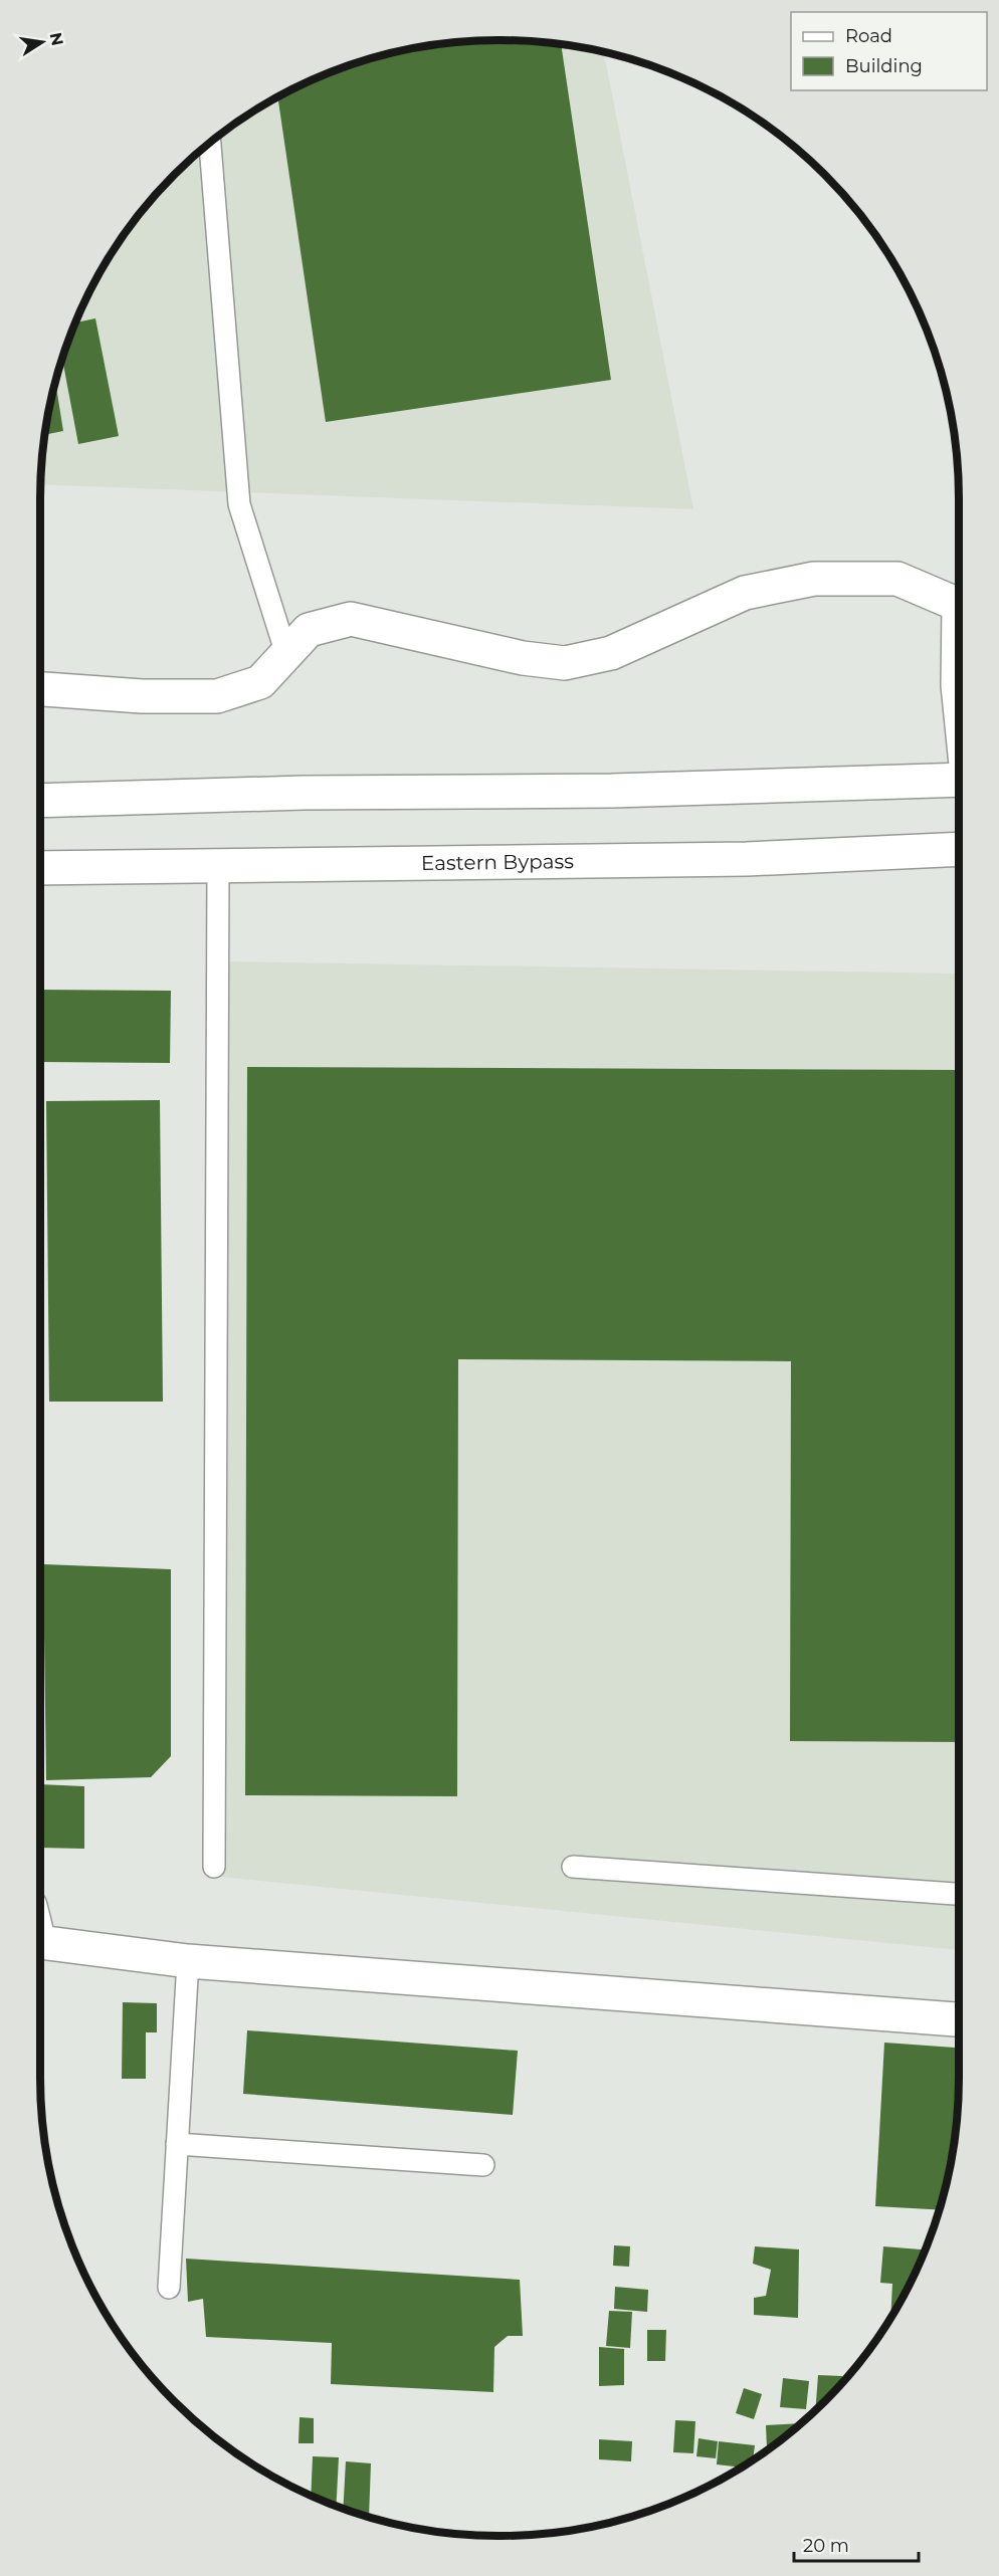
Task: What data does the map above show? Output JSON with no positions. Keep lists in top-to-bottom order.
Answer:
{
  "streets": {
    "street": ["Eastern Bypass"]
  },
  "legend": ["Road", "Building"],
  "scale_bar": "20 m",
  "north": "right"
}
